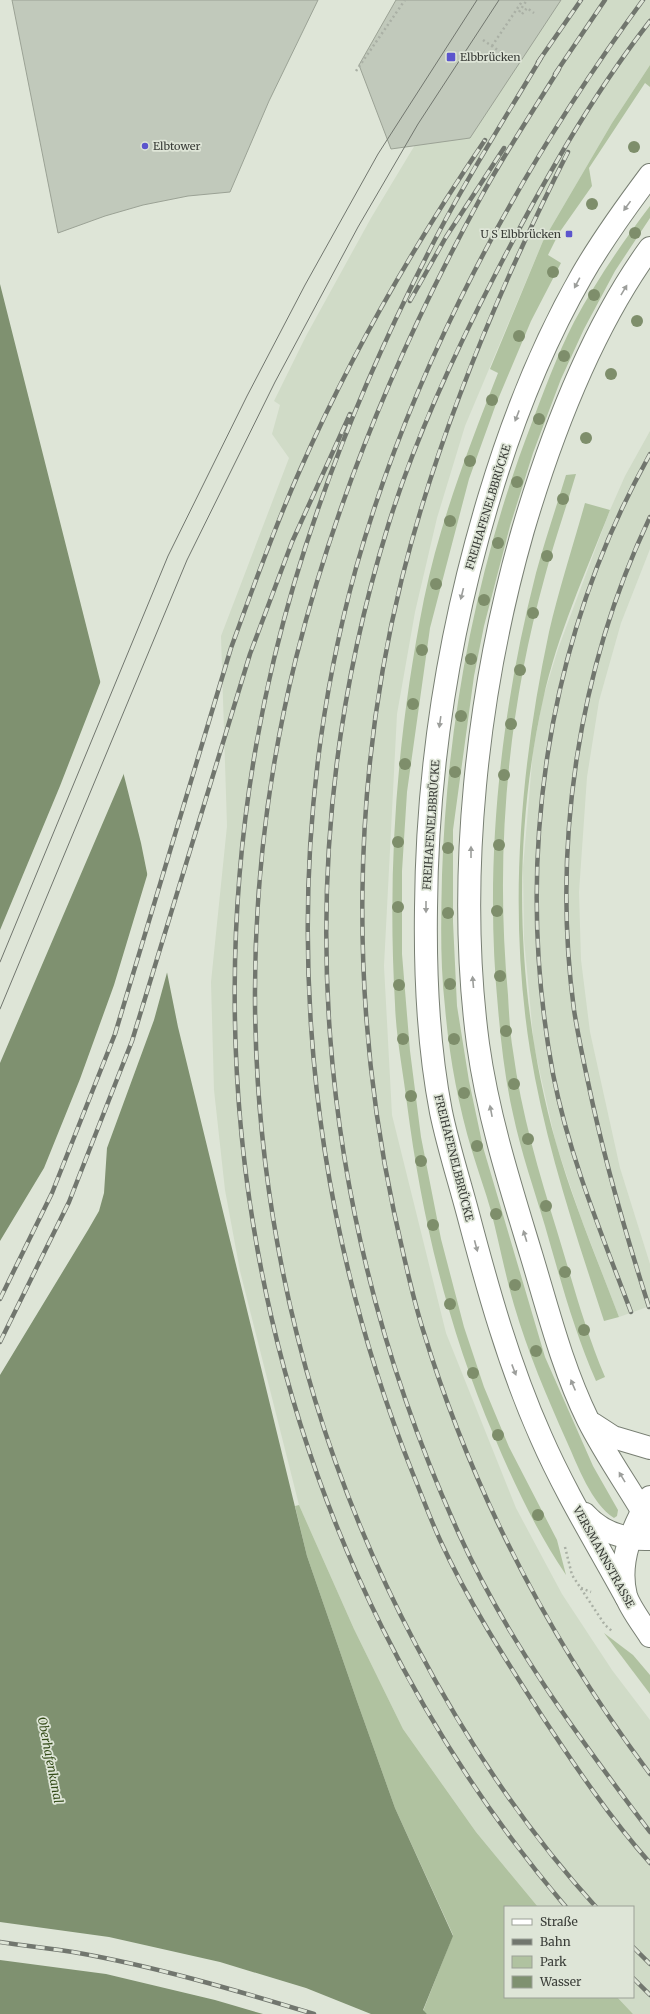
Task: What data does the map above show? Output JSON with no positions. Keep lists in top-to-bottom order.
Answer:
{
  "streets": {
    "street": ["FREIHAFENELBBRÜCKE", "VERSMANNSTRASSE"]
  },
  "crossings": [
    ["FREIHAFENELBBRÜCKE", "VERSMANNSTRASSE"]
  ],
  "water": ["Oberhafenkanal"],
  "places": {
    "transit": ["Elbbrücken", "U S Elbbrücken"],
    "other": ["Elbtower"]
  },
  "legend": [
    "Straße",
    "Bahn",
    "Park",
    "Wasser"
  ]
}
